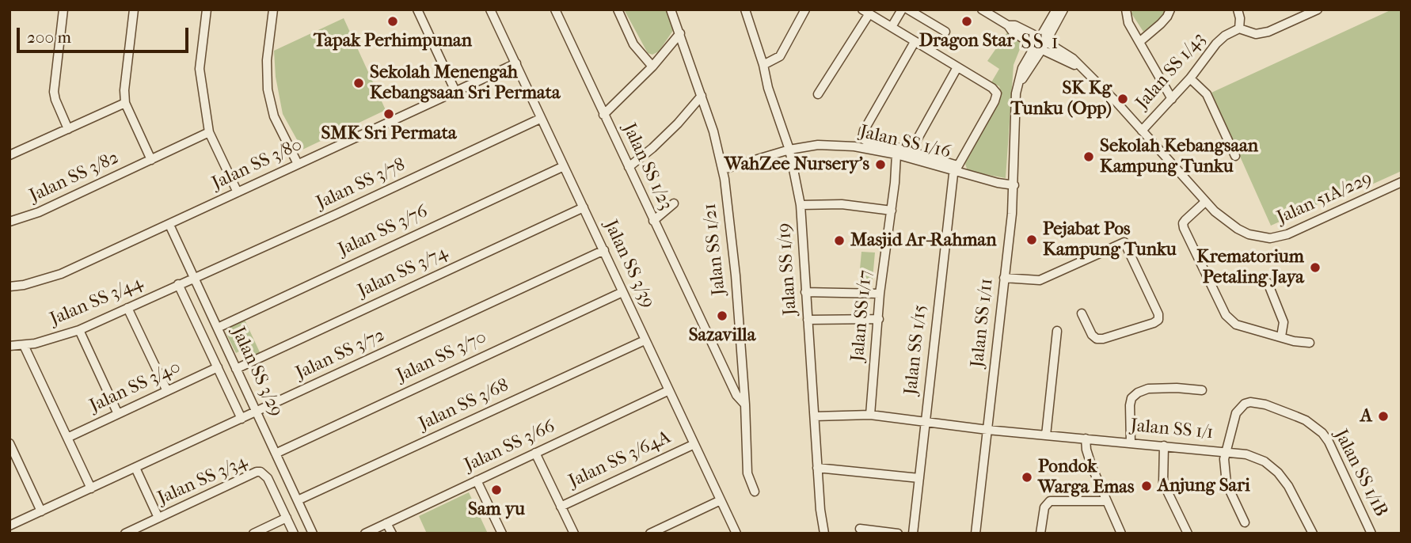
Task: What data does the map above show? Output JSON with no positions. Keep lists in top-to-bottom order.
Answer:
{
  "streets": {
    "street": [
      "Jalan SS 1/43",
      "Jalan SS 1/16",
      "Jalan SS 3/80",
      "Jalan SS 1/23",
      "Jalan SS 3/82",
      "Jalan SS 3/78",
      "Jalan 51A/229",
      "Jalan SS 3/76",
      "Jalan SS 1/21",
      "Jalan SS 3/39",
      "Jalan SS 1/19",
      "Jalan SS 3/74",
      "Jalan SS 3/44",
      "Jalan SS 1/17",
      "Jalan SS 1/11",
      "Jalan SS 1/15",
      "Jalan SS 3/72",
      "Jalan SS 3/70",
      "Jalan SS 3/29",
      "Jalan SS 3/40",
      "Jalan SS 3/68",
      "Jalan SS 1/1",
      "Jalan SS 3/66",
      "Jalan SS 3/64A",
      "Jalan SS 1/1B",
      "Jalan SS 3/34"
    ]
  },
  "crossings": [
    ["Jalan SS 1/43", "Jalan 51A/229"],
    ["Jalan SS 1/16", "Jalan SS 1/21"],
    ["Jalan SS 1/16", "Jalan SS 1/19"],
    ["Jalan SS 1/16", "Jalan SS 1/17"],
    ["Jalan SS 1/16", "Jalan SS 1/11"],
    ["Jalan SS 1/16", "Jalan SS 1/15"],
    ["Jalan SS 3/80", "Jalan SS 3/39"],
    ["Jalan SS 3/80", "Jalan SS 3/29"],
    ["Jalan SS 1/23", "Jalan SS 1/21"],
    ["Jalan SS 3/78", "Jalan SS 3/39"],
    ["Jalan SS 3/78", "Jalan SS 3/44"],
    ["Jalan SS 3/78", "Jalan SS 3/29"],
    ["Jalan 51A/229", "Jalan SS 1/11"],
    ["Jalan SS 3/76", "Jalan SS 3/39"],
    ["Jalan SS 3/76", "Jalan SS 3/29"],
    ["Jalan SS 3/39", "Jalan SS 3/74"],
    ["Jalan SS 3/39", "Jalan SS 3/72"],
    ["Jalan SS 3/39", "Jalan SS 3/70"],
    ["Jalan SS 3/39", "Jalan SS 3/68"],
    ["Jalan SS 3/39", "Jalan SS 3/66"],
    ["Jalan SS 3/39", "Jalan SS 3/64A"],
    ["Jalan SS 1/19", "Jalan SS 1/1"],
    ["Jalan SS 3/74", "Jalan SS 3/29"],
    ["Jalan SS 3/44", "Jalan SS 3/29"],
    ["Jalan SS 1/17", "Jalan SS 1/1"],
    ["Jalan SS 1/11", "Jalan SS 1/1"],
    ["Jalan SS 1/15", "Jalan SS 1/1"],
    ["Jalan SS 3/72", "Jalan SS 3/29"],
    ["Jalan SS 3/70", "Jalan SS 3/29"],
    ["Jalan SS 3/29", "Jalan SS 3/68"],
    ["Jalan SS 1/1", "Jalan SS 1/1B"]
  ],
  "districts": ["SS 1"],
  "places": [
    "Tapak Perhimpunan",
    "Dragon Star",
    "Sekolah Menengah Kebangsaan Sri Permata",
    "SK Kg Tunku (Opp)",
    "SMK Sri Permata",
    "Sekolah Kebangsaan Kampung Tunku",
    "WahZee Nursery's",
    "Pejabat Pos Kampung Tunku",
    "Masjid Ar-Rahman",
    "Krematorium Petaling Jaya",
    "Sazavilla",
    "A",
    "Pondok Warga Emas",
    "Anjung Sari",
    "Sam yu"
  ],
  "scale_bar": "200 m"
}
